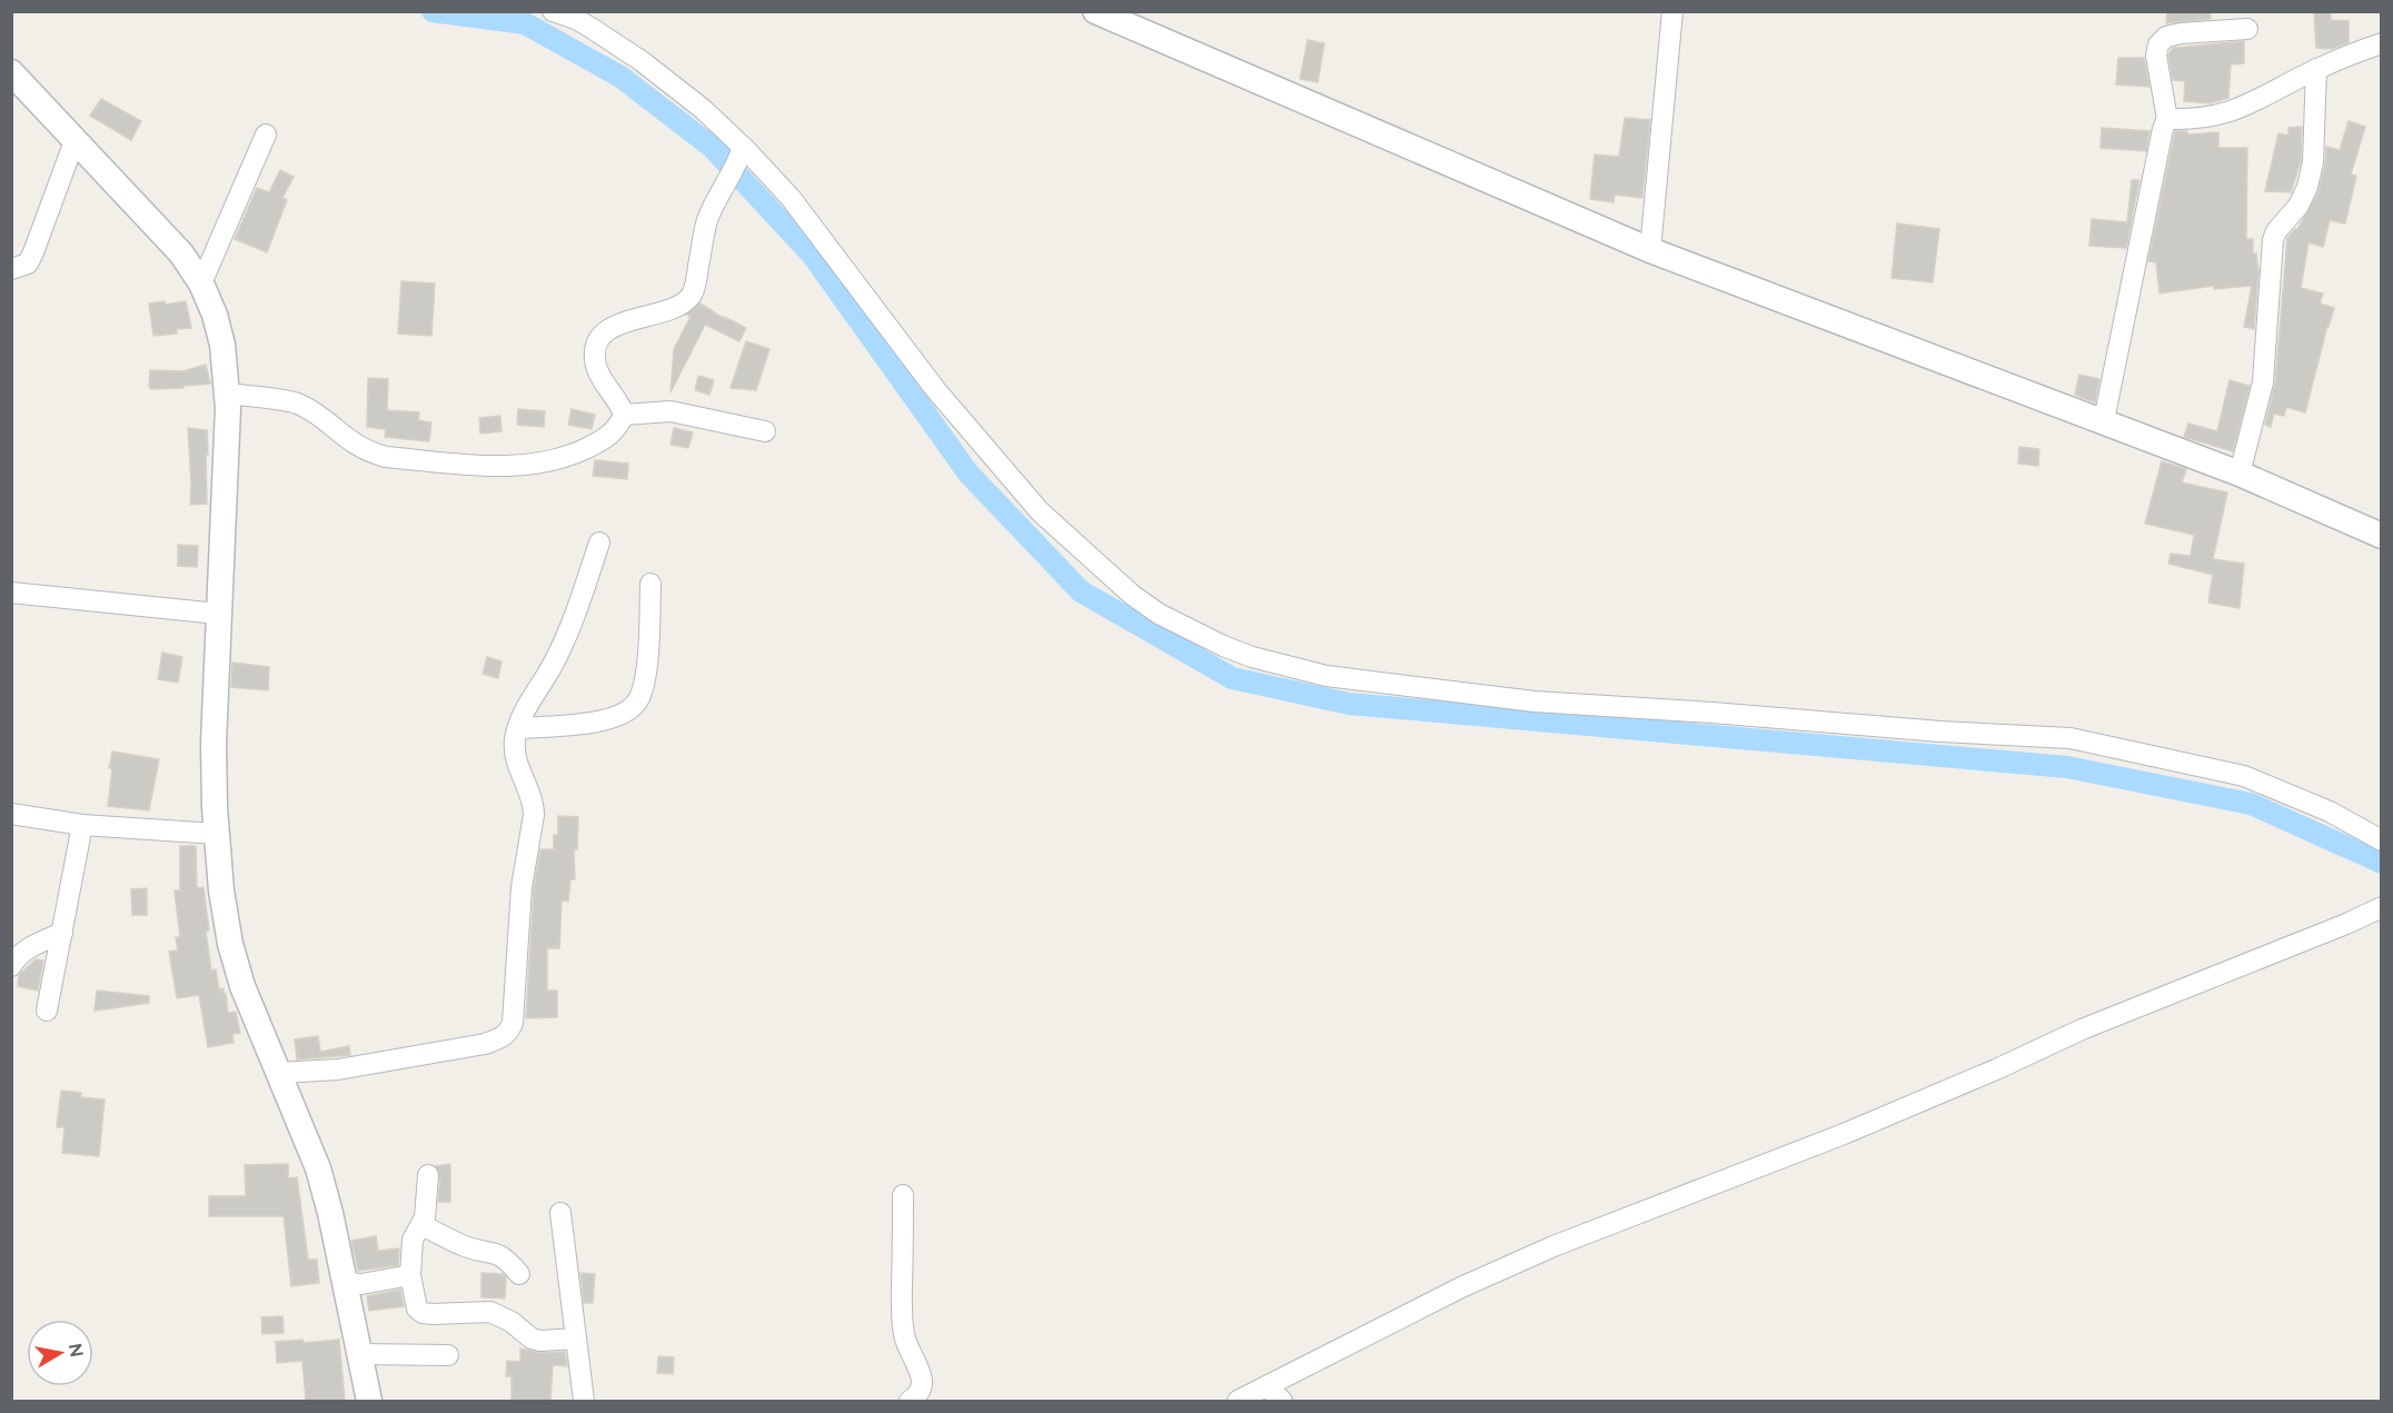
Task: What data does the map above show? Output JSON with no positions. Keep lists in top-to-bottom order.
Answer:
{
  "north": "right"
}
